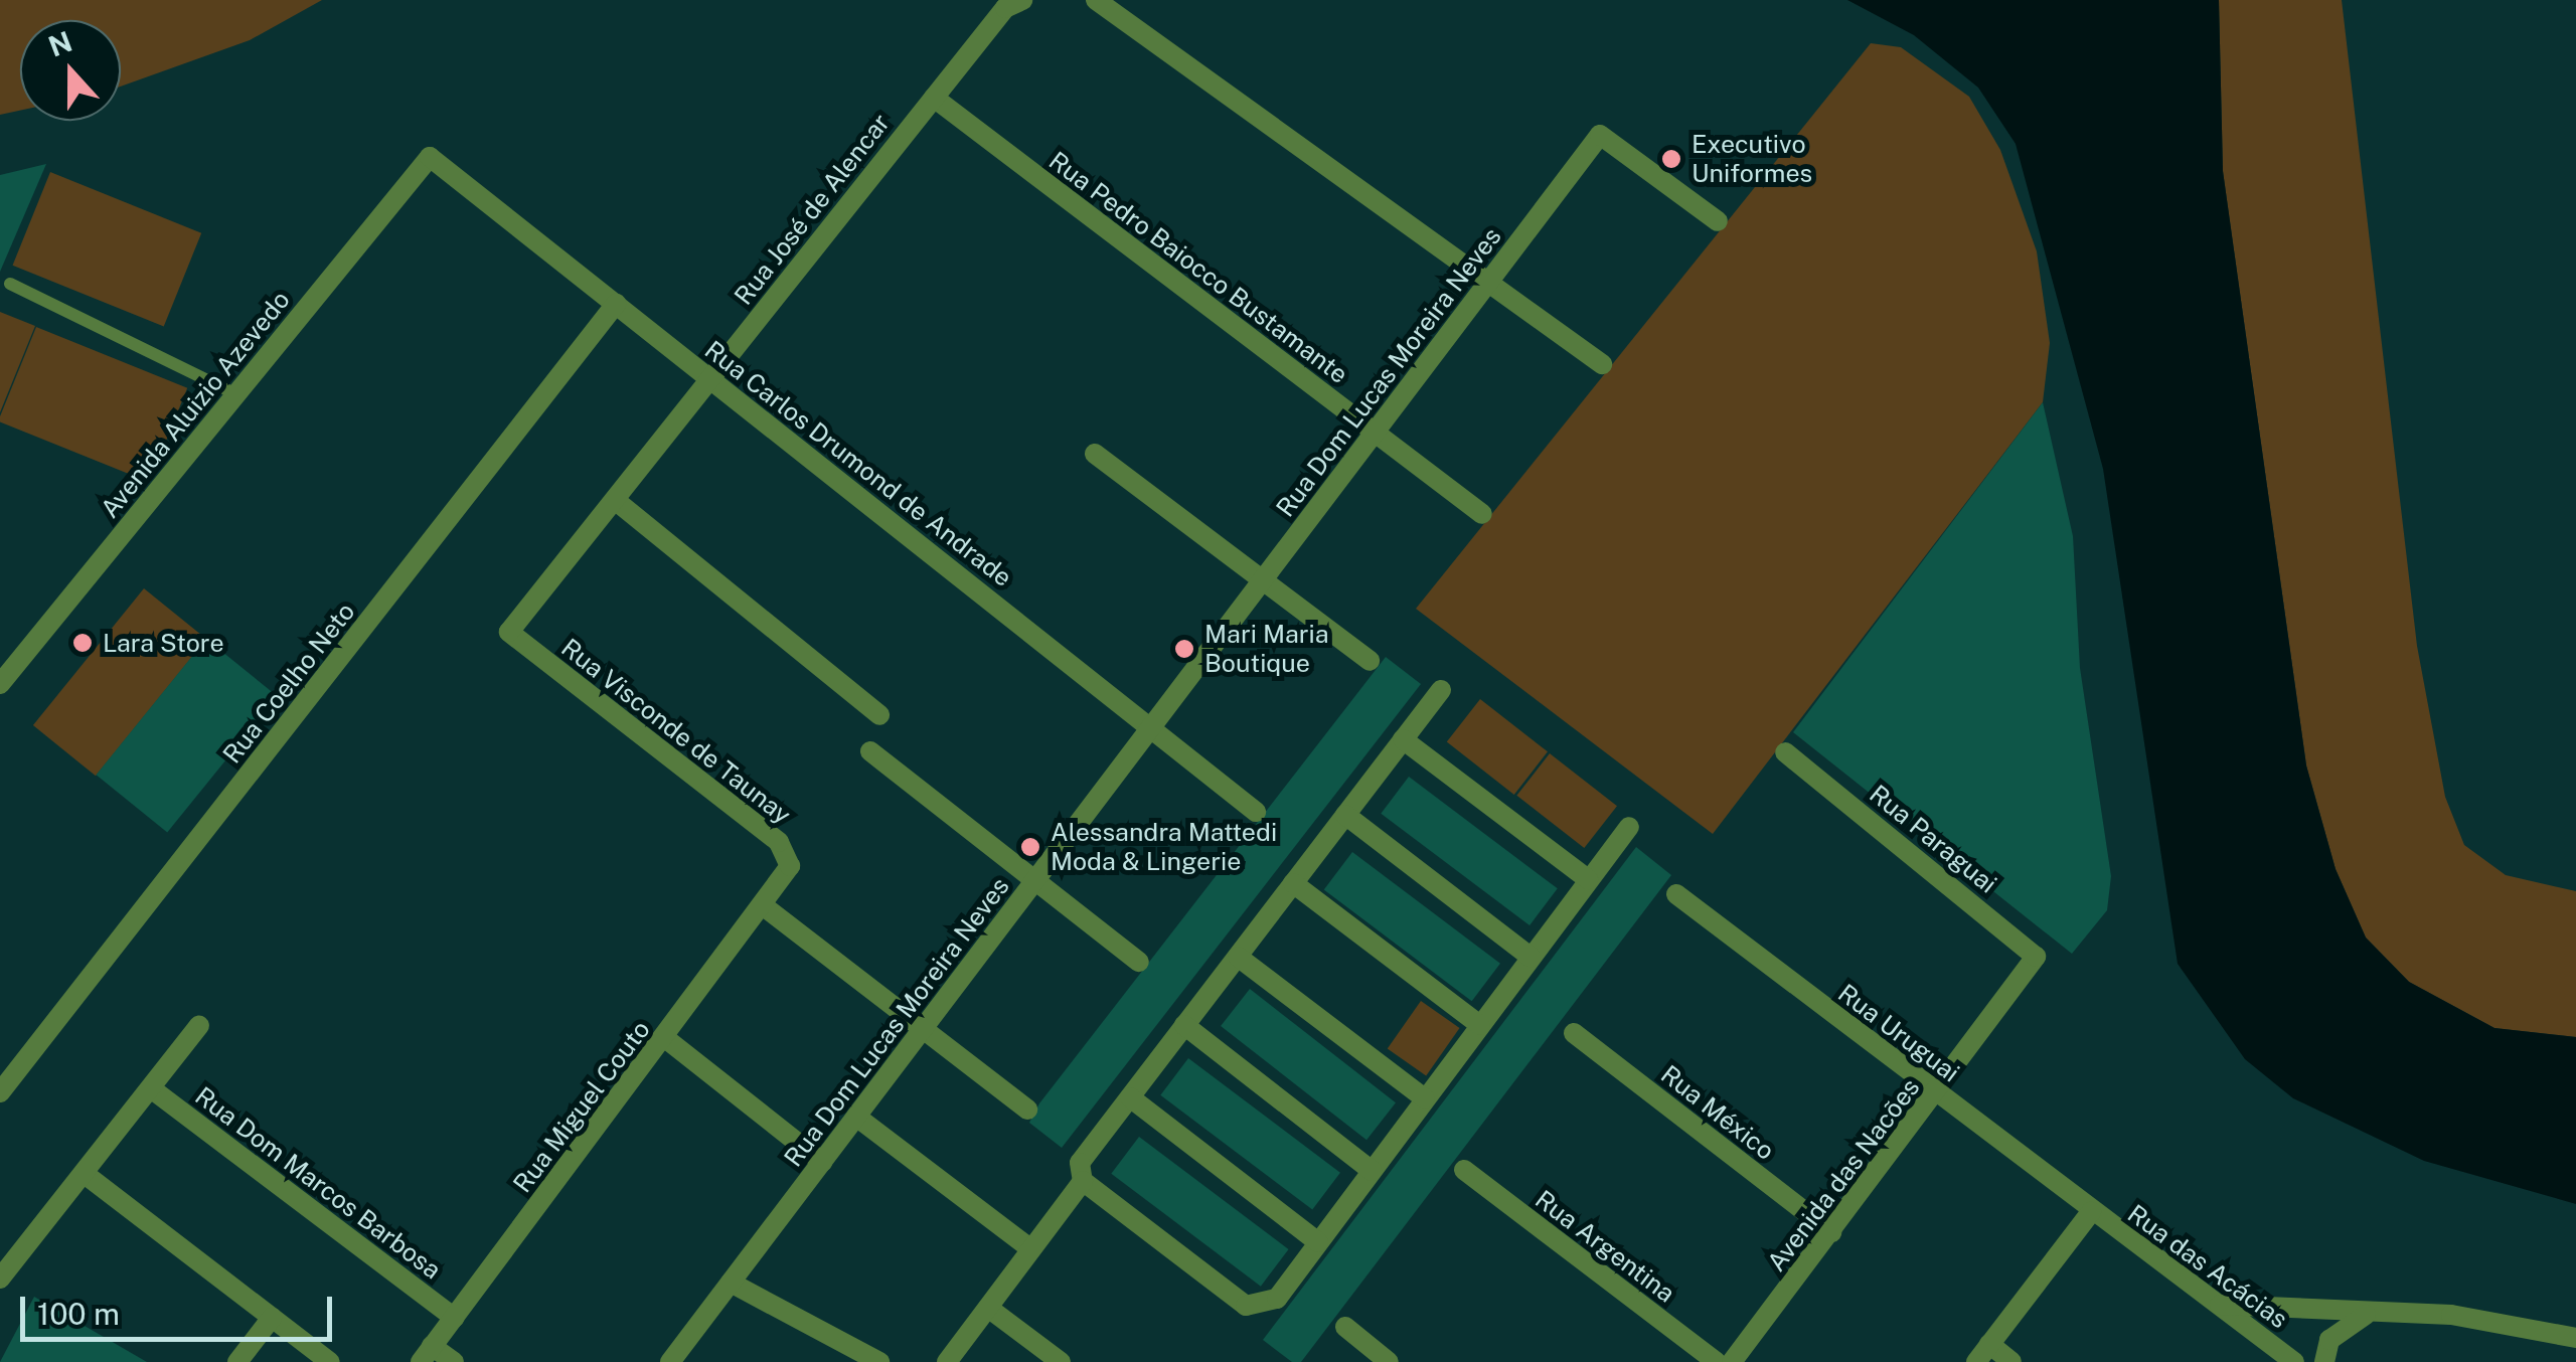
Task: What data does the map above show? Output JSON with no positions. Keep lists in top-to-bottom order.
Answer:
{
  "streets": {
    "street": [
      "Rua José de Alencar",
      "Rua Pedro Baiocco Bustamante",
      "Rua Dom Lucas Moreira Neves",
      "Avenida Aluizio Azevedo",
      "Rua Carlos Drumond de Andrade",
      "Rua Coelho Neto",
      "Rua Visconde de Taunay",
      "Rua Paraguai",
      "Rua Uruguai",
      "Rua Miguel Couto",
      "Rua México",
      "Avenida das Nacões",
      "Rua Dom Marcos Barbosa",
      "Rua Argentina",
      "Rua das Acácias"
    ]
  },
  "crossings": [
    ["Rua José de Alencar", "Rua Pedro Baiocco Bustamante"],
    ["Rua José de Alencar", "Rua Carlos Drumond de Andrade"],
    ["Rua José de Alencar", "Rua Visconde de Taunay"],
    ["Rua Pedro Baiocco Bustamante", "Rua Dom Lucas Moreira Neves"],
    ["Rua Dom Lucas Moreira Neves", "Rua Carlos Drumond de Andrade"],
    ["Avenida Aluizio Azevedo", "Rua Carlos Drumond de Andrade"],
    ["Rua Carlos Drumond de Andrade", "Rua Coelho Neto"],
    ["Rua Visconde de Taunay", "Rua Miguel Couto"],
    ["Rua Paraguai", "Avenida das Nacões"],
    ["Rua Uruguai", "Avenida das Nacões"],
    ["Rua Uruguai", "Rua das Acácias"],
    ["Rua Miguel Couto", "Rua Dom Marcos Barbosa"],
    ["Rua México", "Avenida das Nacões"]
  ],
  "places": [
    "Executivo Uniformes",
    "Lara Store",
    "Mari Maria Boutique",
    "Alessandra Mattedi Moda & Lingerie"
  ],
  "scale_bar": "100 m",
  "north": "top"
}
